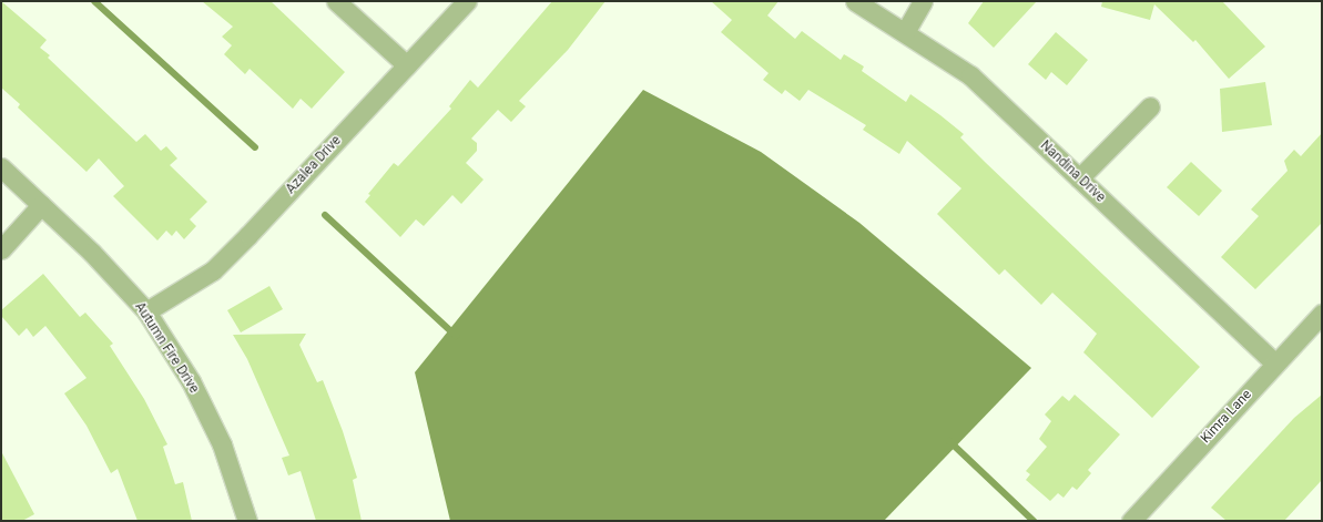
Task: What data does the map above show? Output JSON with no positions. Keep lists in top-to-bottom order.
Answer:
{
  "streets": {
    "street": [
      "Azalea Drive",
      "Nandina Drive",
      "Autumn Fire Drive",
      "Kimra Lane"
    ]
  },
  "crossings": [
    ["Azalea Drive", "Autumn Fire Drive"],
    ["Nandina Drive", "Kimra Lane"]
  ]
}
